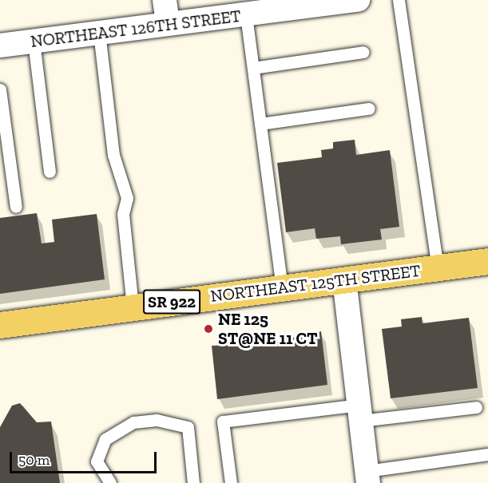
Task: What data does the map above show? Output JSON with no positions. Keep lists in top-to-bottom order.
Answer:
{
  "streets": {
    "main road": ["NORTHEAST 125TH STREET", "SR 922"],
    "street": ["NORTHEAST 126TH STREET"]
  },
  "places": ["NE 125 ST@NE 11 CT"],
  "scale_bar": "50 m"
}
